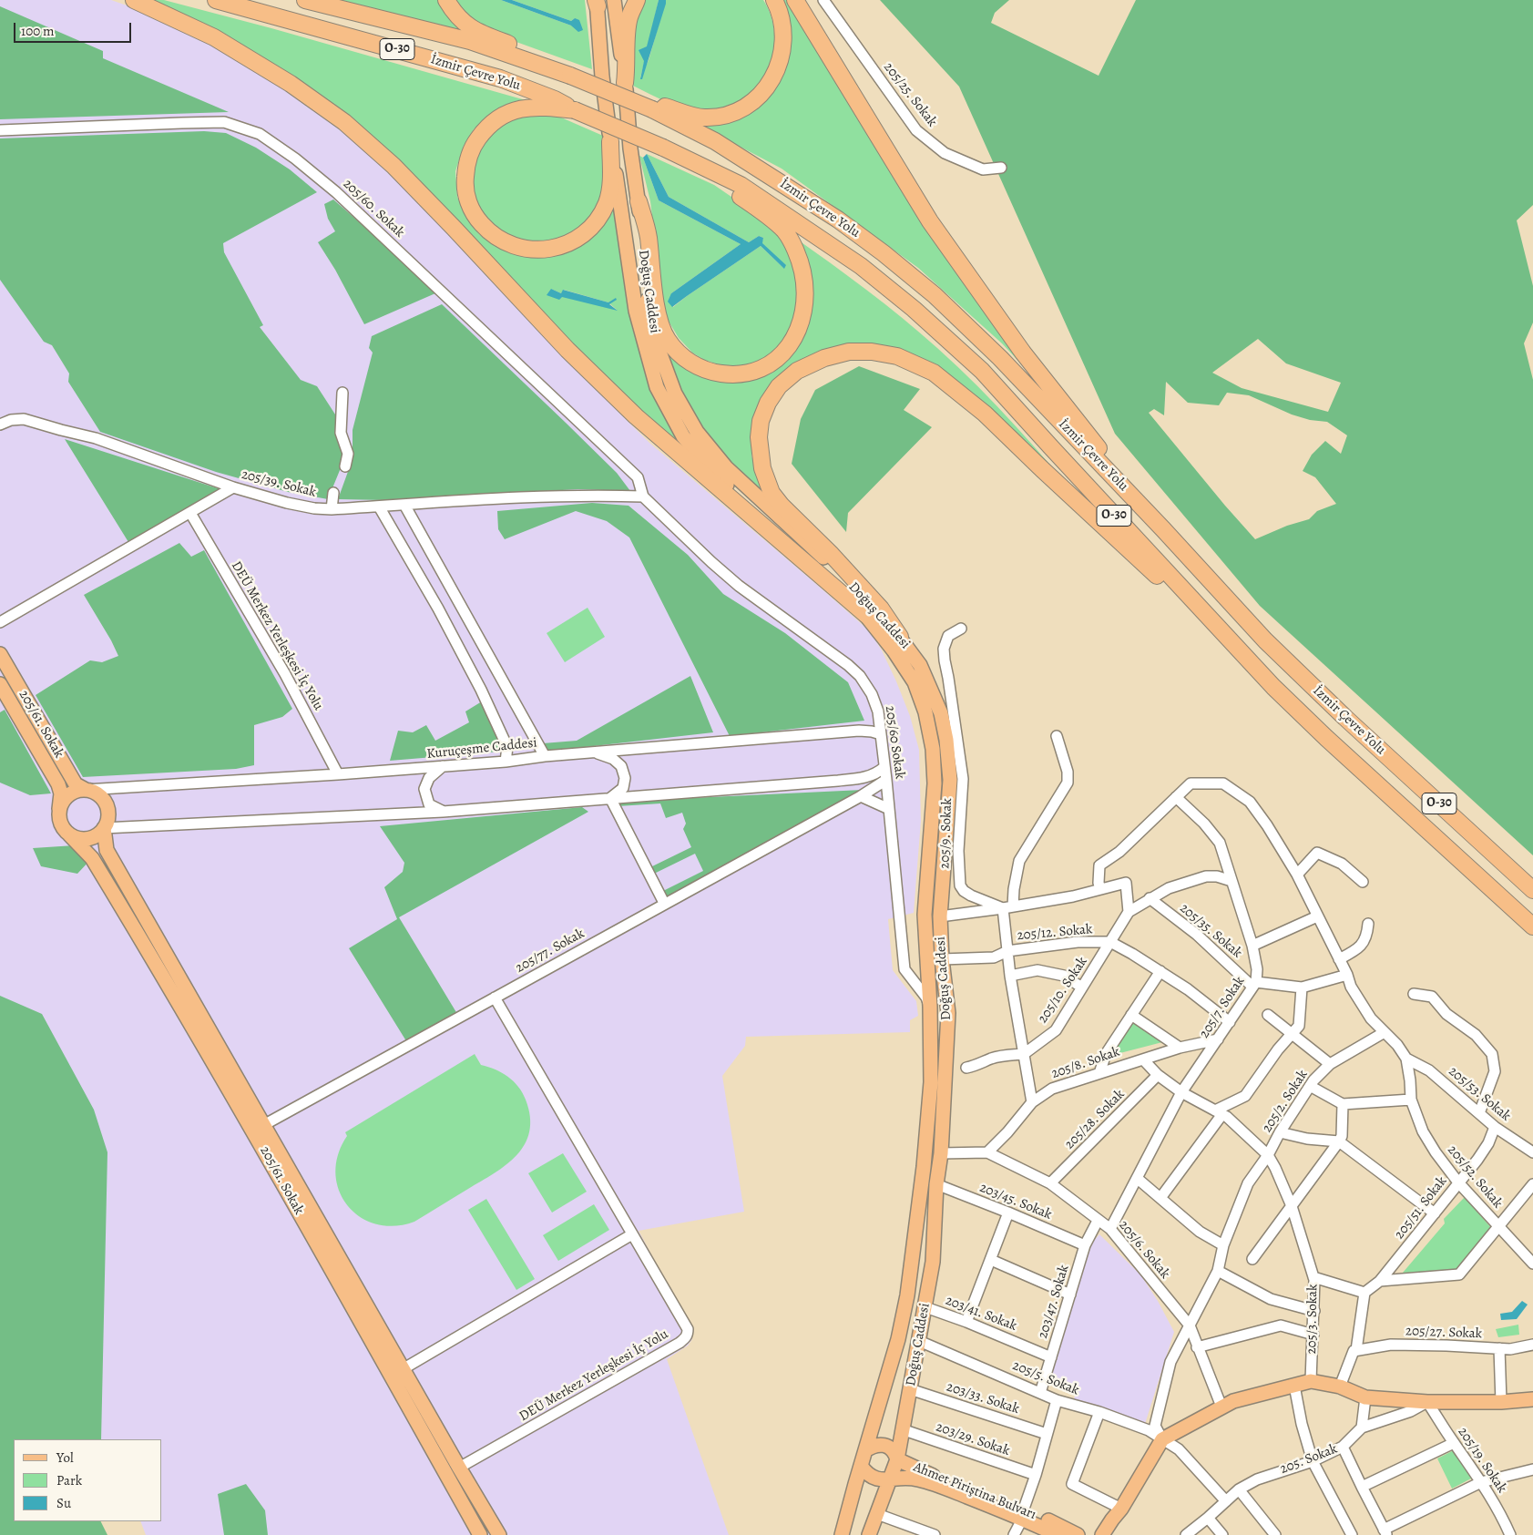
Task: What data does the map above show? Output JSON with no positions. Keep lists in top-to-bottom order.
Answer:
{
  "streets": {
    "highway": ["O-30", "İzmir Çevre Yolu"],
    "main road": ["Doğuş Caddesi", "205/61. Sokak", "Ahmet Piriştina Bulvarı"],
    "street": [
      "205/25. Sokak",
      "205/60. Sokak",
      "205/39. Sokak",
      "DEÜ Merkez Yerleşkesi İç Yolu",
      "205/60 Sokak",
      "Kuruçeşme Caddesi",
      "205/9. Sokak",
      "205/35. Sokak",
      "205/12. Sokak",
      "205/77. Sokak",
      "205/10. Sokak",
      "205/7. Sokak",
      "205/8. Sokak",
      "205/53. Sokak",
      "205/2. Sokak",
      "205/28. Sokak",
      "205/52. Sokak",
      "203/45. Sokak",
      "205/51. Sokak",
      "205/6. Sokak",
      "203/47. Sokak",
      "203/41. Sokak",
      "205/3. Sokak",
      "205/27. Sokak",
      "205/5. Sokak",
      "203/33. Sokak",
      "203/29. Sokak",
      "205. Sokak",
      "205/19. Sokak"
    ]
  },
  "crossings": [
    ["O-30", "İzmir Çevre Yolu"],
    ["205/60. Sokak", "205/39. Sokak"],
    ["205/60. Sokak", "205/60 Sokak"],
    ["Doğuş Caddesi", "205/60 Sokak"],
    ["Doğuş Caddesi", "205/12. Sokak"],
    ["Doğuş Caddesi", "203/45. Sokak"],
    ["Doğuş Caddesi", "205/6. Sokak"],
    ["Doğuş Caddesi", "203/41. Sokak"],
    ["Doğuş Caddesi", "205/5. Sokak"],
    ["Doğuş Caddesi", "203/33. Sokak"],
    ["Doğuş Caddesi", "203/29. Sokak"],
    ["Doğuş Caddesi", "Ahmet Piriştina Bulvarı"],
    ["205/39. Sokak", "205/60 Sokak"],
    ["DEÜ Merkez Yerleşkesi İç Yolu", "205/61. Sokak"],
    ["DEÜ Merkez Yerleşkesi İç Yolu", "Kuruçeşme Caddesi"],
    ["DEÜ Merkez Yerleşkesi İç Yolu", "205/77. Sokak"],
    ["205/61. Sokak", "Kuruçeşme Caddesi"],
    ["205/61. Sokak", "205/77. Sokak"],
    ["205/60 Sokak", "Kuruçeşme Caddesi"],
    ["205/60 Sokak", "205/77. Sokak"],
    ["205/35. Sokak", "205/10. Sokak"],
    ["205/35. Sokak", "205/7. Sokak"],
    ["205/12. Sokak", "205/10. Sokak"],
    ["205/12. Sokak", "205/7. Sokak"],
    ["205/10. Sokak", "205/7. Sokak"],
    ["205/7. Sokak", "205/8. Sokak"],
    ["205/7. Sokak", "205/6. Sokak"],
    ["205/7. Sokak", "205/3. Sokak"],
    ["205/8. Sokak", "205/6. Sokak"],
    ["205/8. Sokak", "205/3. Sokak"],
    ["205/53. Sokak", "205/52. Sokak"],
    ["205/53. Sokak", "205/51. Sokak"],
    ["205/2. Sokak", "205/6. Sokak"],
    ["205/2. Sokak", "205/3. Sokak"],
    ["205/2. Sokak", "205/5. Sokak"],
    ["205/28. Sokak", "205/6. Sokak"],
    ["205/28. Sokak", "205/3. Sokak"],
    ["205/52. Sokak", "205/51. Sokak"],
    ["203/45. Sokak", "203/47. Sokak"],
    ["205/6. Sokak", "203/47. Sokak"],
    ["203/47. Sokak", "203/41. Sokak"],
    ["203/47. Sokak", "205/5. Sokak"],
    ["205/5. Sokak", "205. Sokak"]
  ],
  "legend": ["Yol", "Park", "Su"],
  "scale_bar": "100 m"
}
